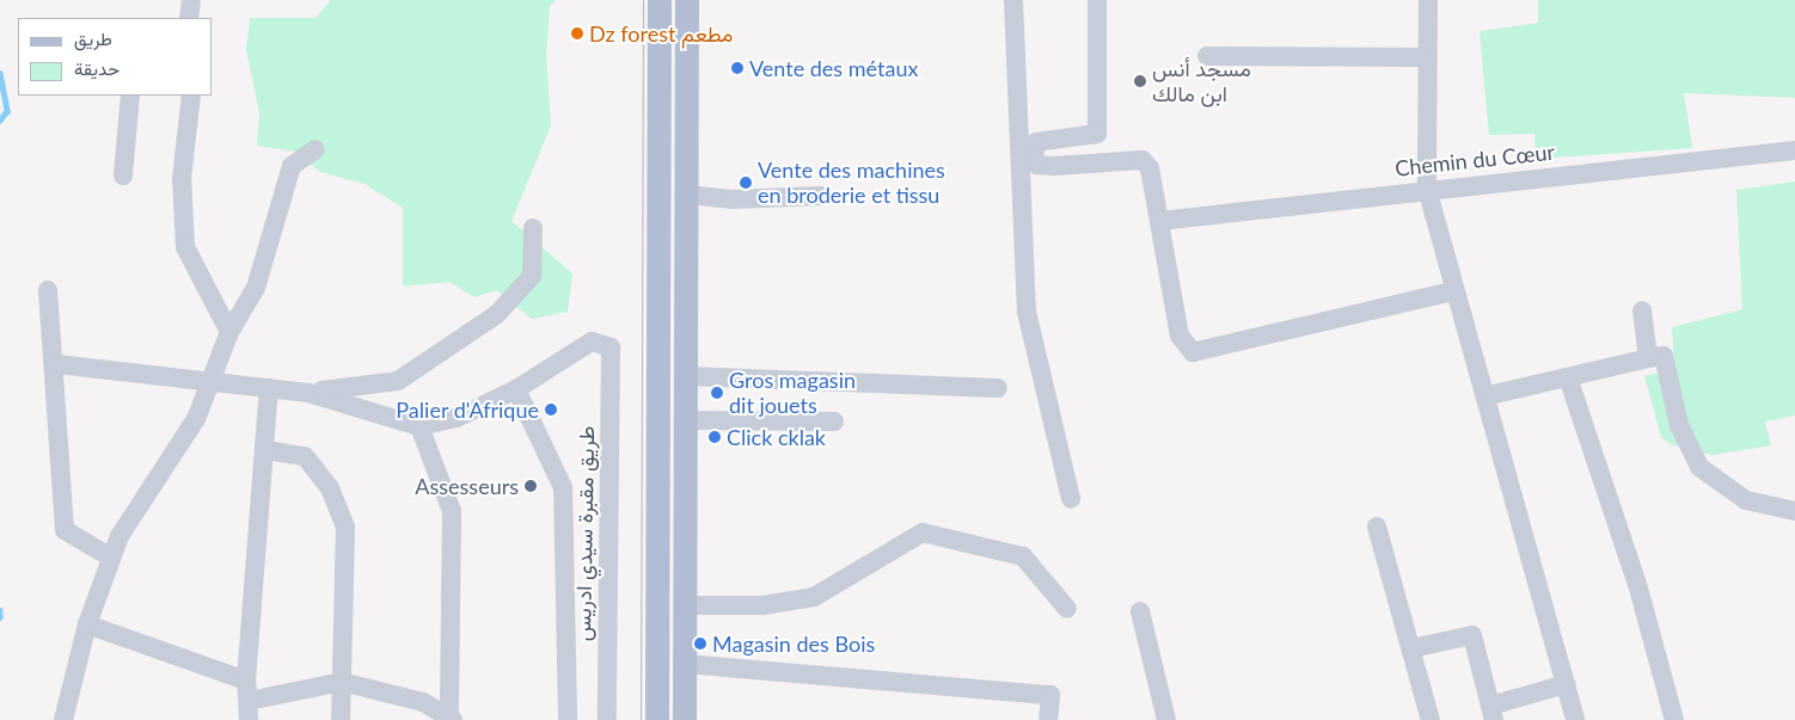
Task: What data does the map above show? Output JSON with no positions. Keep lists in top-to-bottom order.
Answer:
{
  "streets": {
    "street": ["Chemin du Cœur", "طريق مقبرة سيدي ادريس"]
  },
  "places": [
    "Dz forest مطعم",
    "Vente des métaux",
    "مسجد أنس ابن مالك",
    "Vente des machines en broderie et tissu",
    "Gros magasin dit jouets",
    "Palier d'Afrique",
    "Click cklak",
    "Assesseurs",
    "Magasin des Bois"
  ],
  "legend": ["طريق", "حديقة"]
}
